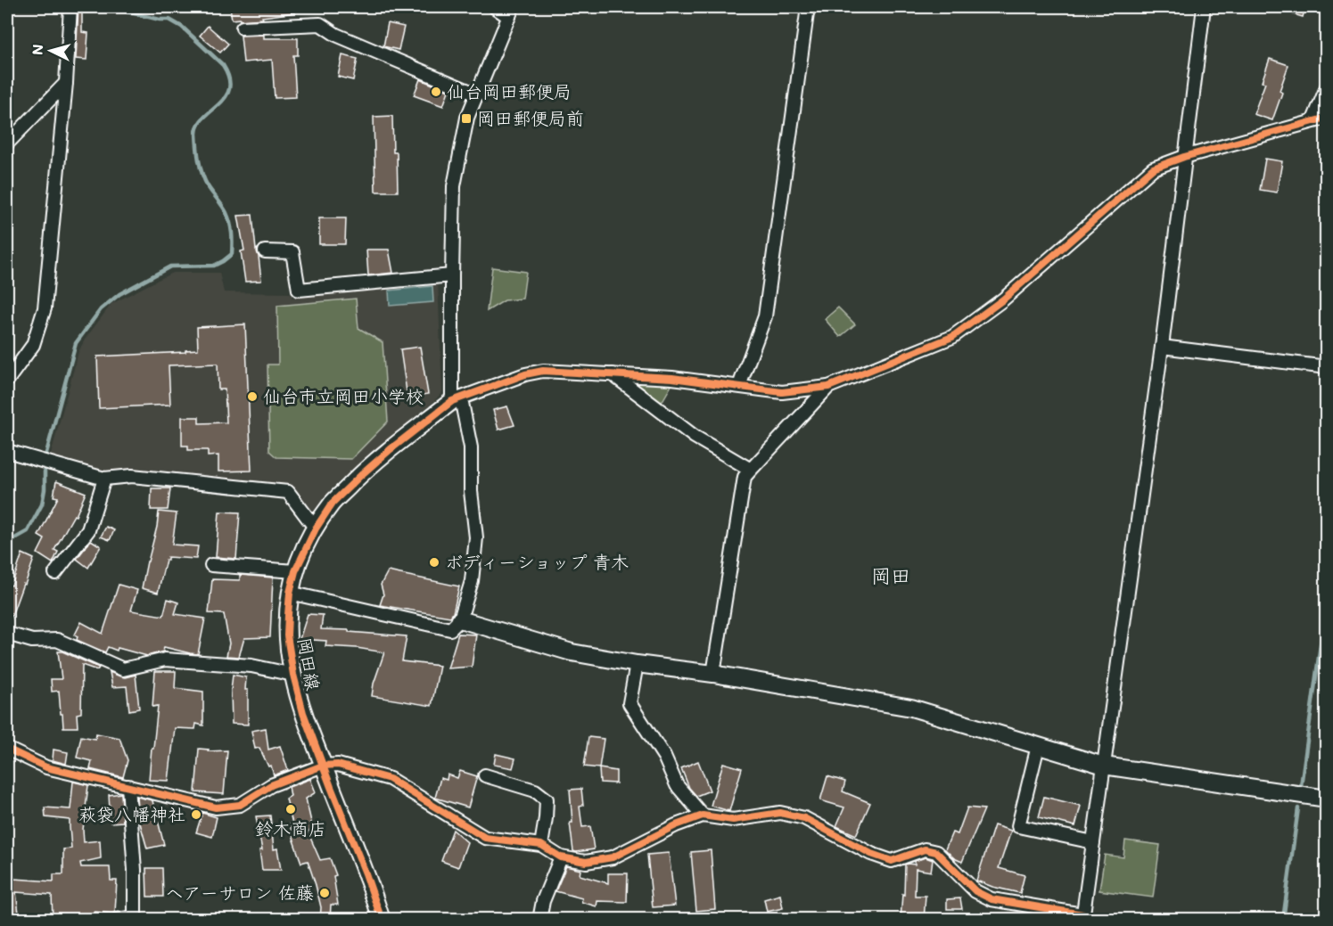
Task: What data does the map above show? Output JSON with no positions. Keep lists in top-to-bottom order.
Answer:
{
  "streets": {
    "street": ["岡田線"]
  },
  "districts": ["岡田"],
  "places": {
    "other": [
      "仙台岡田郵便局",
      "仙台市立岡田小学校",
      "ボディーショップ 青木",
      "鈴木商店",
      "萩袋八幡神社",
      "ヘアーサロン 佐藤"
    ],
    "transit": ["岡田郵便局前"]
  },
  "north": "left"
}
